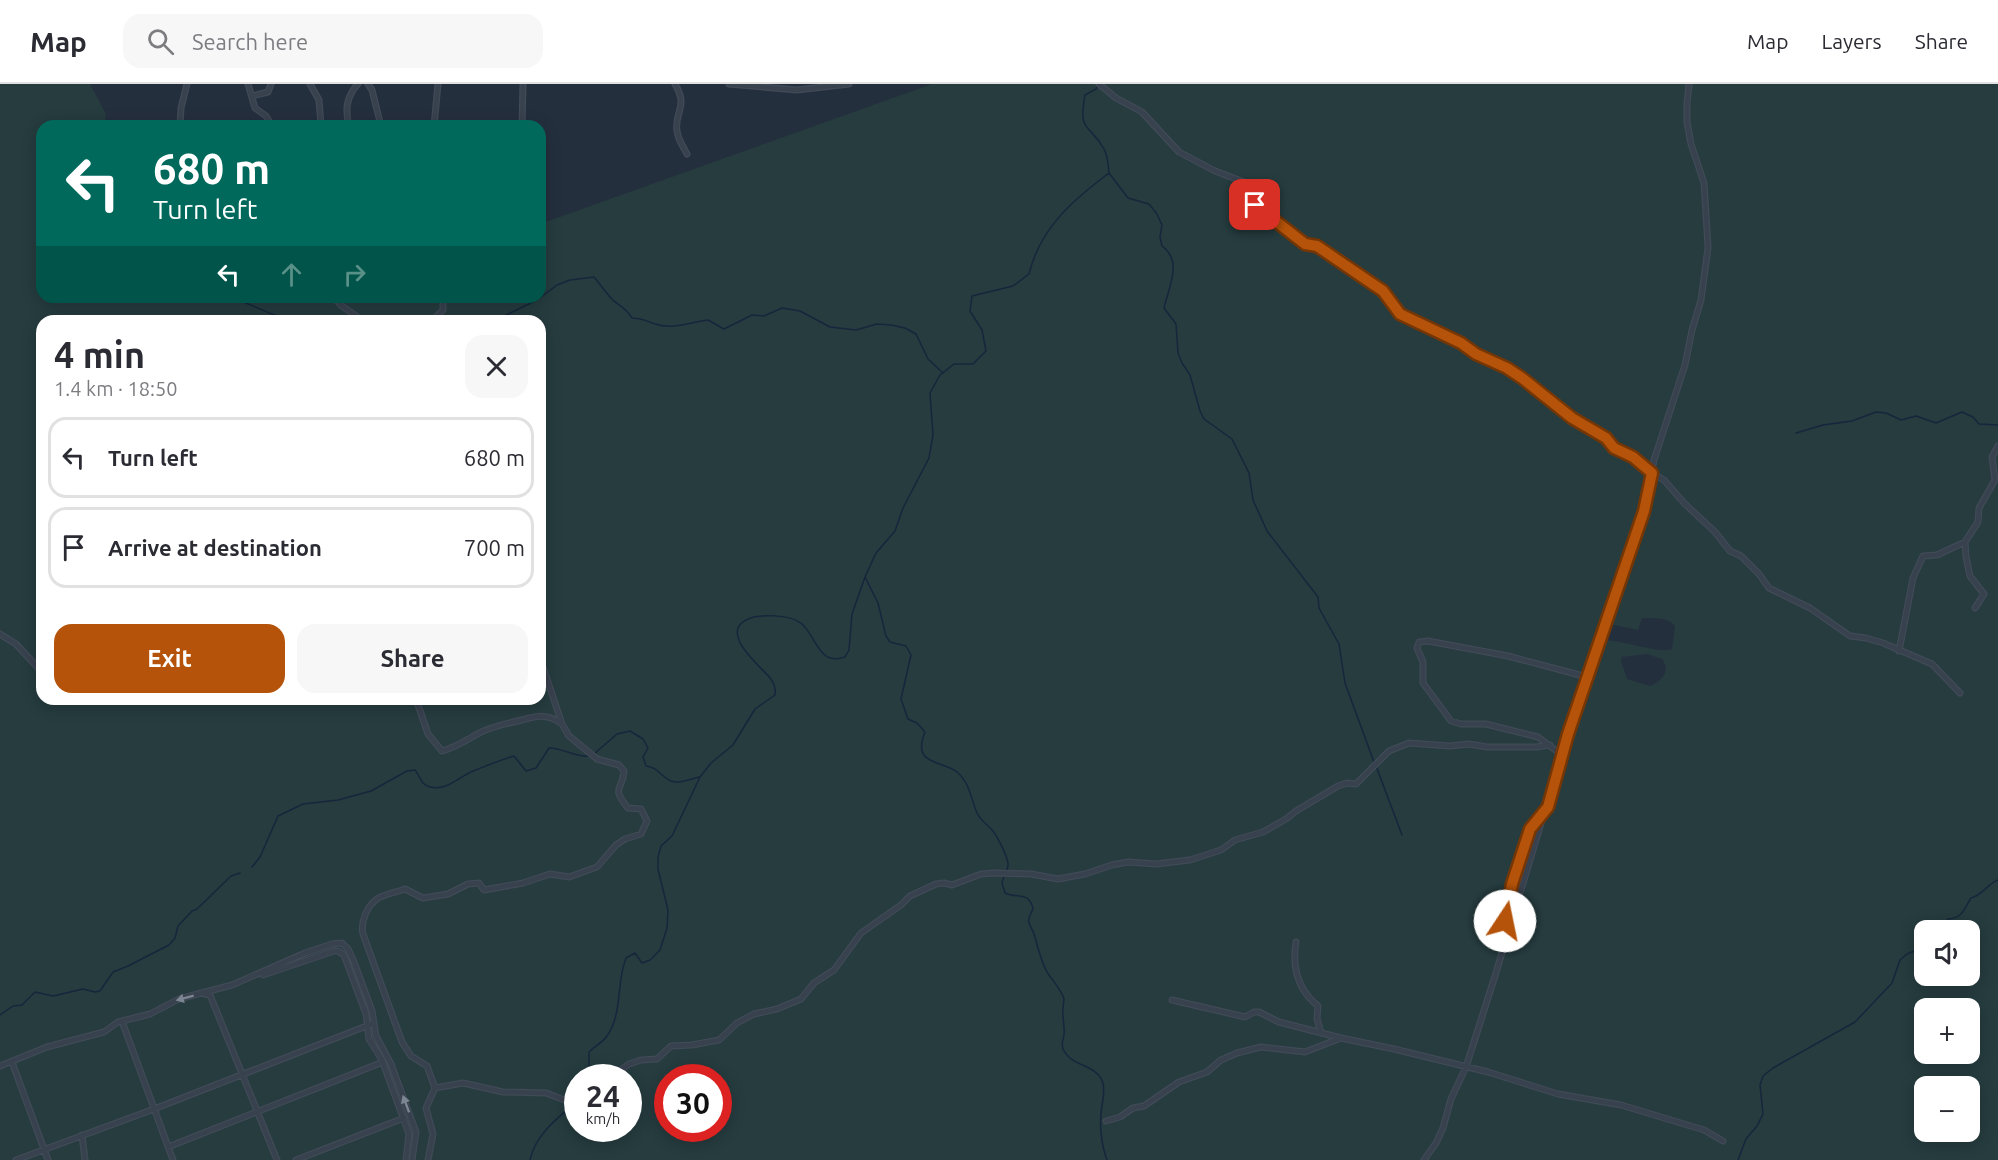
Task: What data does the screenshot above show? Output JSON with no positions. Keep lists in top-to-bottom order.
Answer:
{
  "page": {
    "header": "Map",
    "search": "Search here",
    "nav": ["Map", "Layers", "Share"],
    "turn": ["680 m", "Turn left"],
    "heading": ["4 min", "1.4 km · 18:50"],
    "list": [
      {
        "name": "Turn left",
        "value": "680 m"
      },
      {
        "name": "Arrive at destination",
        "value": "700 m"
      }
    ],
    "buttons": ["Exit", "Share"],
    "map_buttons": ["+", "−"],
    "speed": "24 km/h",
    "limit": "30"
  }
}
